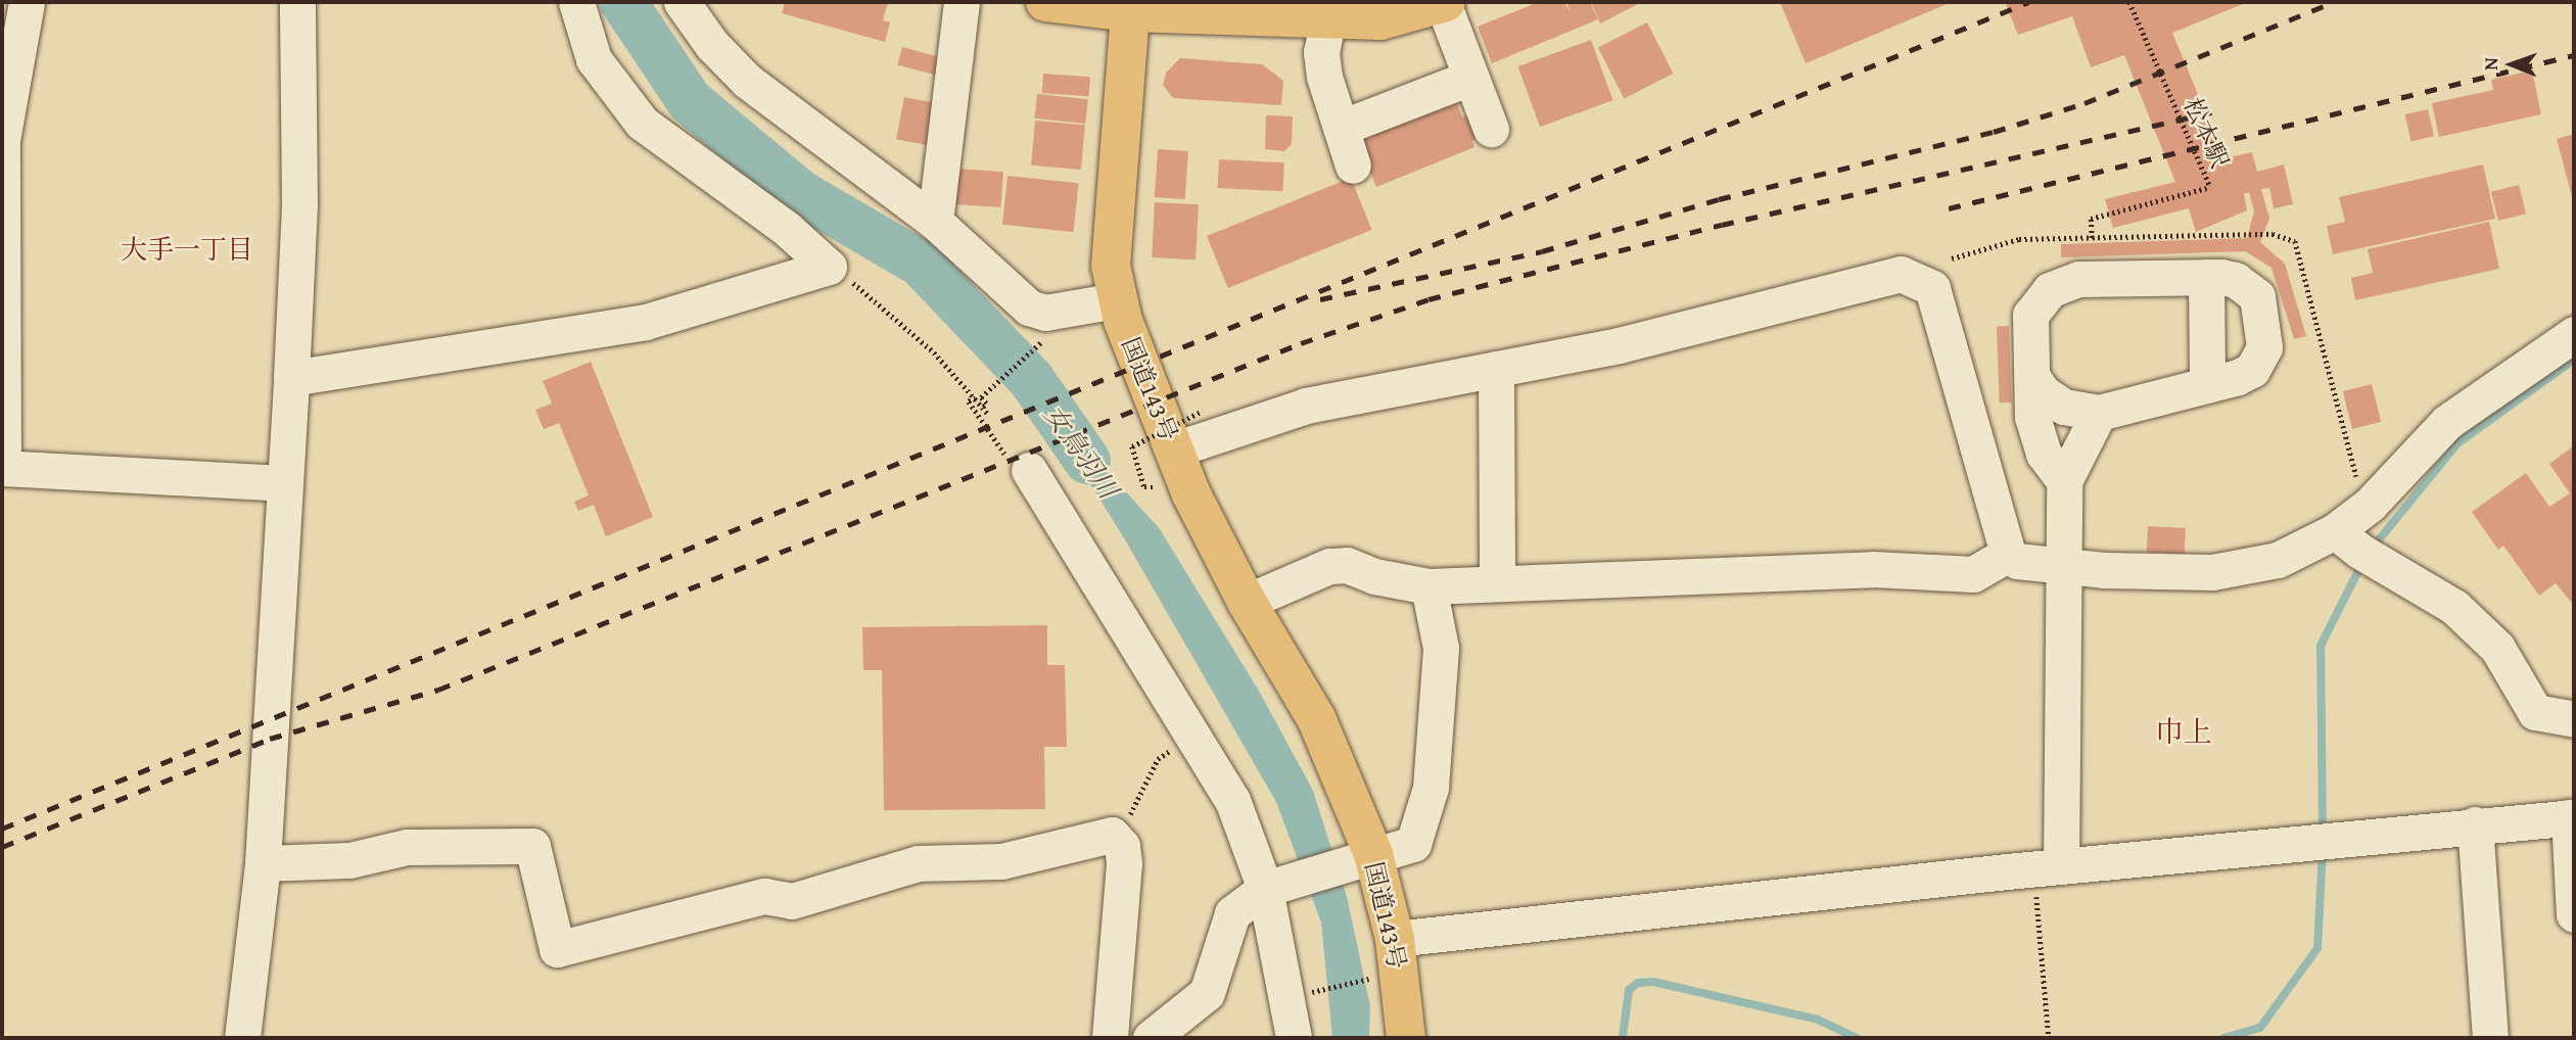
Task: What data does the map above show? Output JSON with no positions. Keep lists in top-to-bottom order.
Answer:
{
  "streets": {
    "main road": ["国道143号"],
    "path": ["松本駅"]
  },
  "districts": ["大手一丁目", "巾上"],
  "water": ["女鳥羽川"],
  "north": "left"
}
